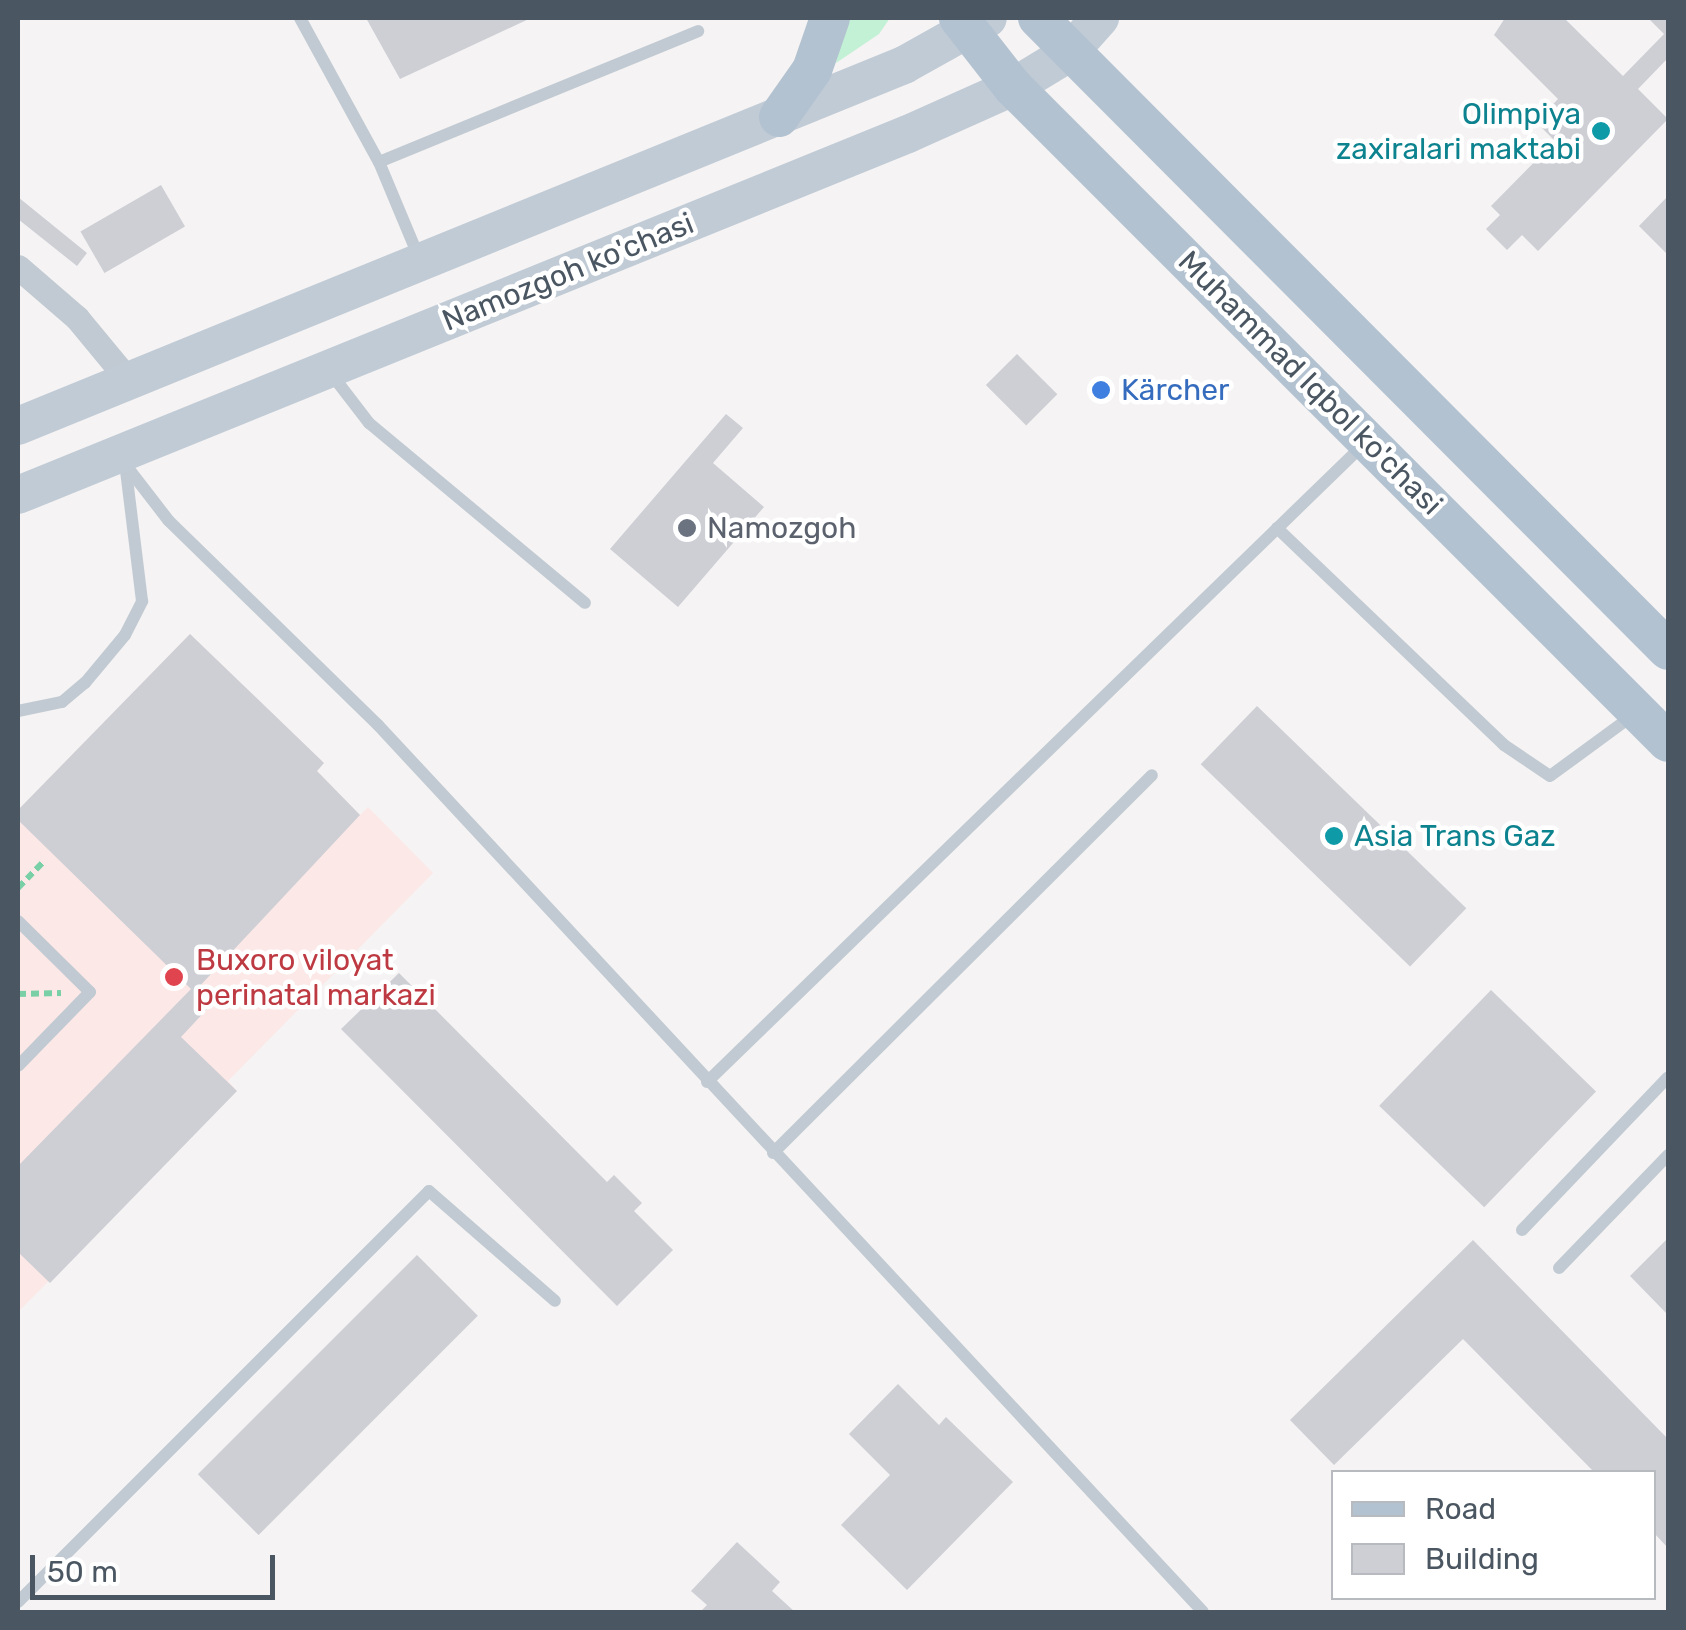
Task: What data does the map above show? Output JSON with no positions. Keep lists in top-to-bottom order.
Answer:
{
  "streets": {
    "main road": ["Namozgoh ko'chasi", "Muhammad Iqbol ko'chasi"]
  },
  "crossings": [
    ["Namozgoh ko'chasi", "Muhammad Iqbol ko'chasi"]
  ],
  "places": [
    "Olimpiya zaxiralari maktabi",
    "Kärcher",
    "Namozgoh",
    "Asia Trans Gaz",
    "Buxoro viloyat perinatal markazi"
  ],
  "legend": ["Road", "Building"],
  "scale_bar": "50 m"
}
